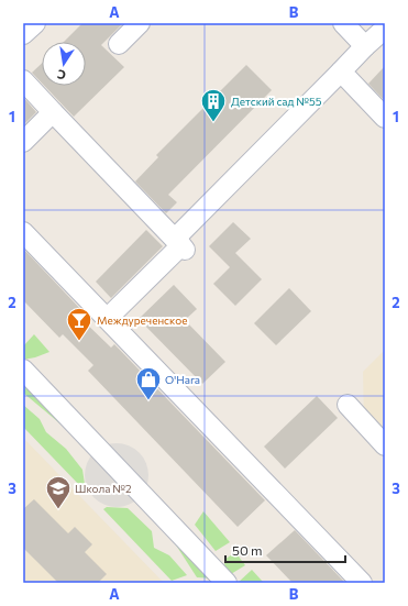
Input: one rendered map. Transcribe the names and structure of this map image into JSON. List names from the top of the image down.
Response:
{
  "places": {
    "building": ["Детский сад №55"],
    "bar": ["Междуреченское"],
    "shop": ["O'Hara"],
    "school or university": ["Школа №2"]
  },
  "scale_bar": "50 m",
  "north": "bottom",
  "grid": {
    "columns": ["A", "B"],
    "rows": ["1", "2", "3"]
  }
}
